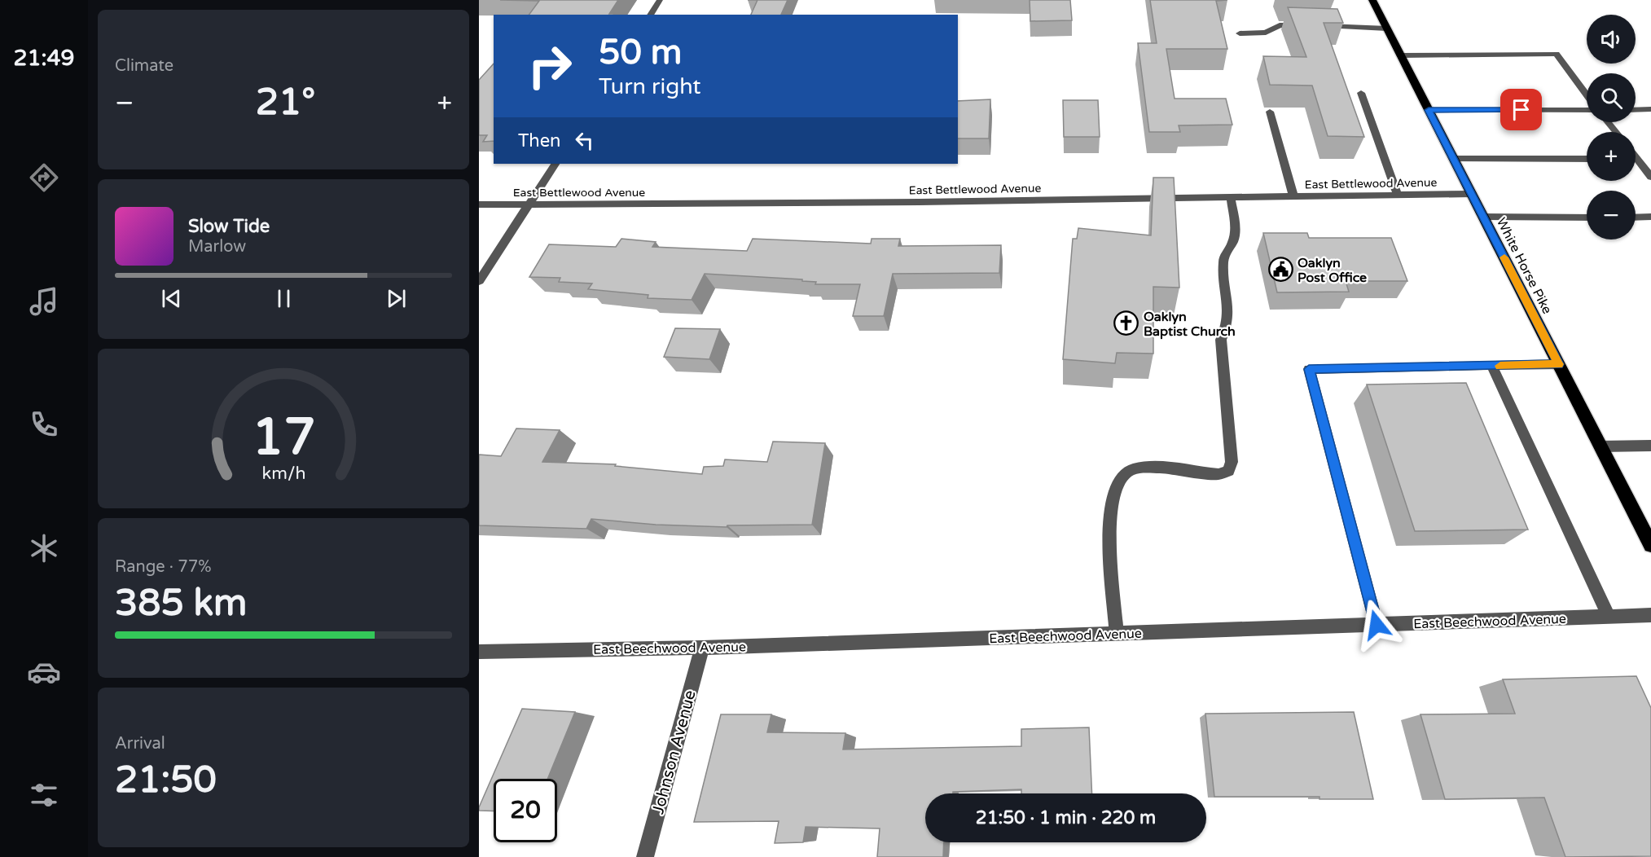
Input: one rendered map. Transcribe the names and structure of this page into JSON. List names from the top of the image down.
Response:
{
  "streets": {
    "highway": ["White Horse Pike"],
    "street": ["East Bettlewood Avenue", "East Beechwood Avenue", "Johnson Avenue"]
  },
  "crossings": [
    ["East Bettlewood Avenue", "White Horse Pike"],
    ["East Beechwood Avenue", "Johnson Avenue"]
  ],
  "places": {
    "public building": ["Oaklyn Post Office"],
    "church": ["Oaklyn Baptist Church"]
  },
  "page": {
    "tabs": "21:49",
    "tile": [
      "Climate",
      ["Range · 77%", "385 km"],
      ["Arrival", "21:50"]
    ],
    "map_buttons": ["+", "−"],
    "turn": ["50 m", "Turn right"],
    "heat": ["−", "21°", "+"],
    "then": "Then",
    "song": ["Slow Tide", "Marlow"],
    "limit": "20",
    "trip": "21:50 · 1 min · 220 m",
    "gauge": ["17", "km/h"]
  }
}
